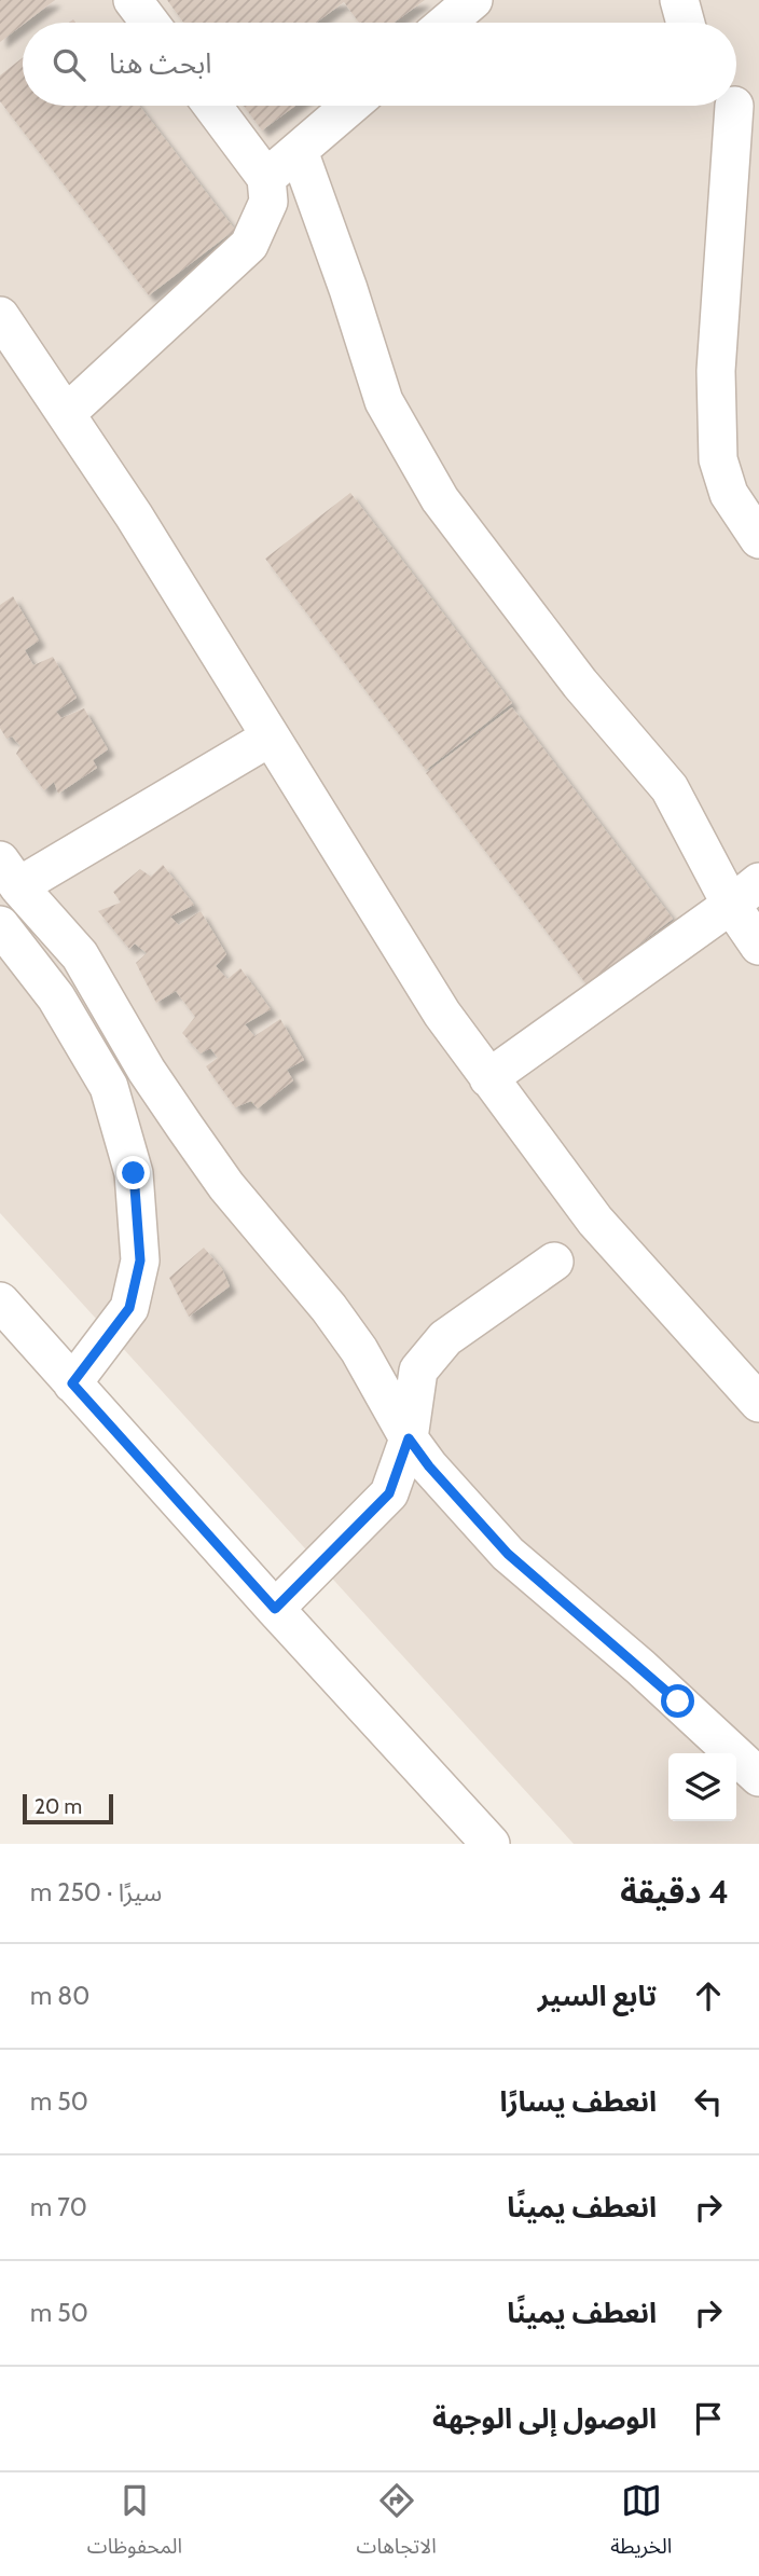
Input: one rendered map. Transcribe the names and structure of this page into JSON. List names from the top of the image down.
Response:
{
  "scale_bar": "20 m",
  "page": {
    "search": "ابحث هنا",
    "scale": "20 m",
    "heading": ["4 دقيقة", "سيرًا · 250 m"],
    "list": [
      ["تابع السير", "80 m"],
      ["انعطف يسارًا", "50 m"],
      ["انعطف يمينًا", "70 m"],
      ["انعطف يمينًا", "50 m"],
      "الوصول إلى الوجهة"
    ],
    "nav": ["الخريطة", "الاتجاهات", "المحفوظات"]
  }
}
